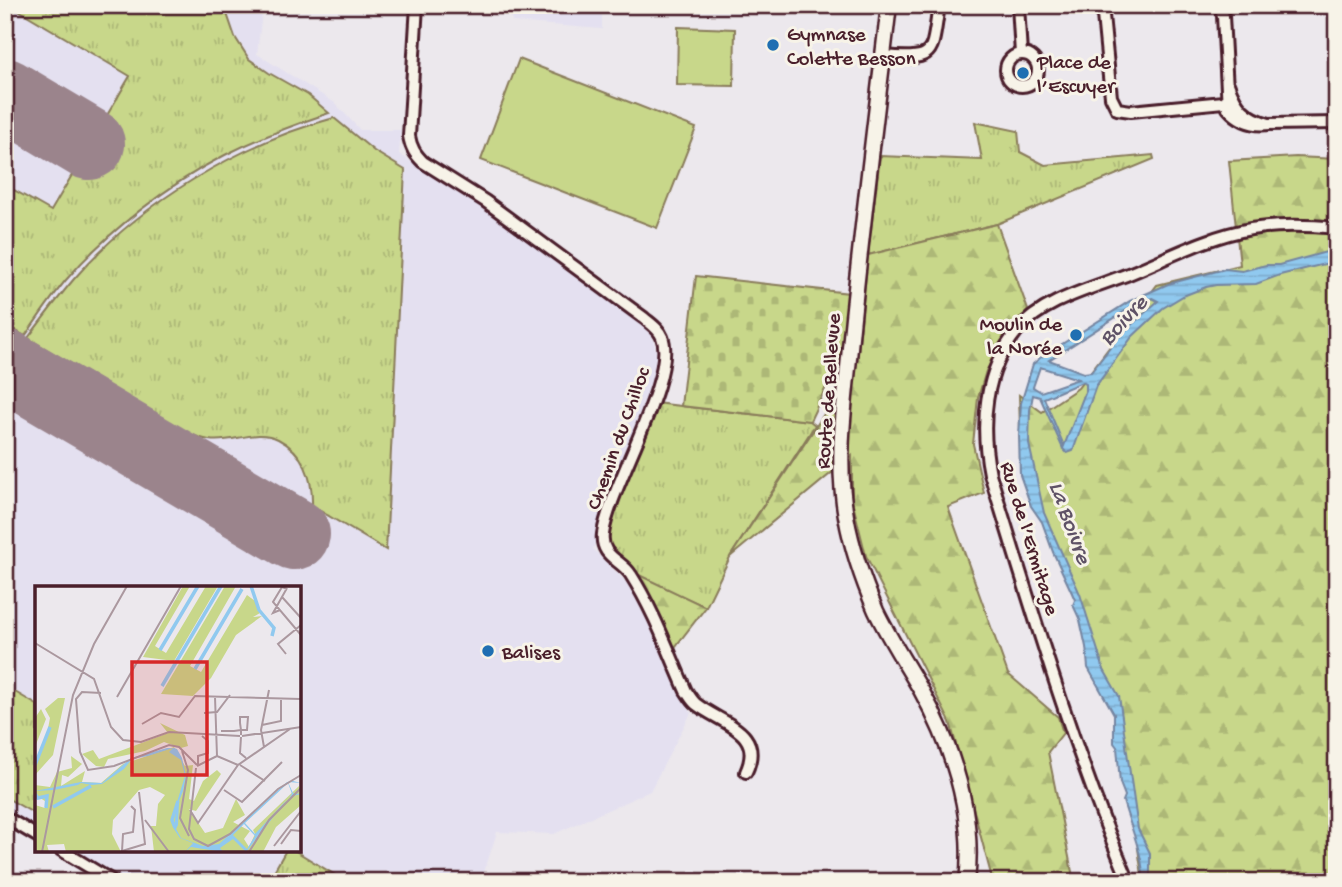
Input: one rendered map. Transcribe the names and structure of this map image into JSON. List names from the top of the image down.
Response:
{
  "streets": {
    "street": ["Route de Bellevue", "Chemin du Chilloc", "Rue de l’Ermitage"]
  },
  "water": ["Boivre", "La Boivre"],
  "places": [
    "Gymnase Colette Besson",
    "Place de l’Escuyer",
    "Moulin de la Norée",
    "Balises"
  ]
}
